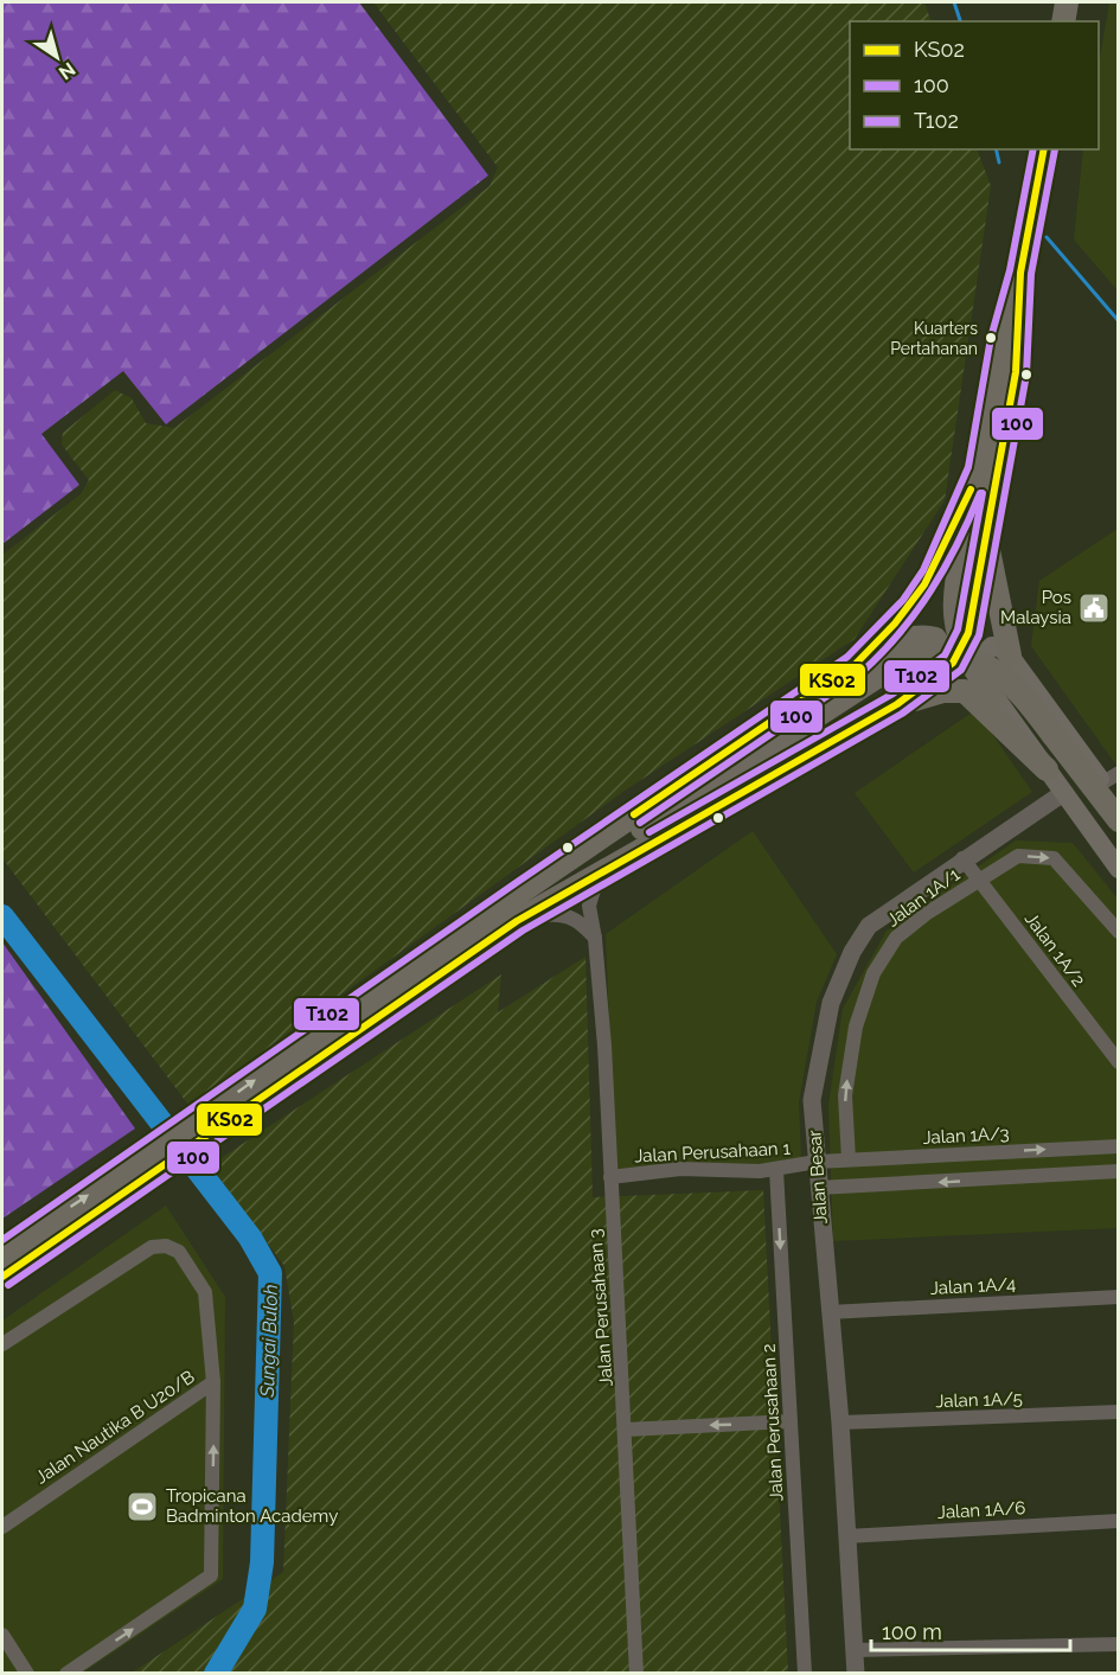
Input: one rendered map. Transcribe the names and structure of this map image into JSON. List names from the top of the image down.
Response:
{
  "streets": {
    "street": [
      "Jalan 1A/1",
      "Jalan 1A/2",
      "Jalan 1A/3",
      "Jalan Perusahaan 1",
      "Jalan Besar",
      "Jalan 1A/4",
      "Jalan Perusahaan 3",
      "Jalan 1A/5",
      "Jalan Perusahaan 2",
      "Jalan Nautika B U20/B",
      "Jalan 1A/6"
    ]
  },
  "crossings": [
    ["Jalan 1A/1", "Jalan 1A/2"],
    ["Jalan 1A/1", "Jalan 1A/3"],
    ["Jalan 1A/2", "Jalan Besar"],
    ["Jalan 1A/3", "Jalan Perusahaan 1"],
    ["Jalan 1A/3", "Jalan Besar"],
    ["Jalan Perusahaan 1", "Jalan Besar"],
    ["Jalan Perusahaan 1", "Jalan Perusahaan 3"],
    ["Jalan Perusahaan 1", "Jalan Perusahaan 2"],
    ["Jalan Besar", "Jalan 1A/4"],
    ["Jalan Besar", "Jalan 1A/5"],
    ["Jalan Besar", "Jalan 1A/6"]
  ],
  "one_way": ["Jalan Perusahaan 2"],
  "water": ["Sungai Buloh"],
  "places": {
    "other": ["Kuarters Pertahanan"],
    "public building": ["Pos Malaysia"],
    "sports": ["Tropicana Badminton Academy"]
  },
  "lines": ["transit line KS02", "transit line 100", "transit line T102"],
  "legend": ["KS02", "100", "T102"],
  "scale_bar": "100 m",
  "north": "bottom right"
}
